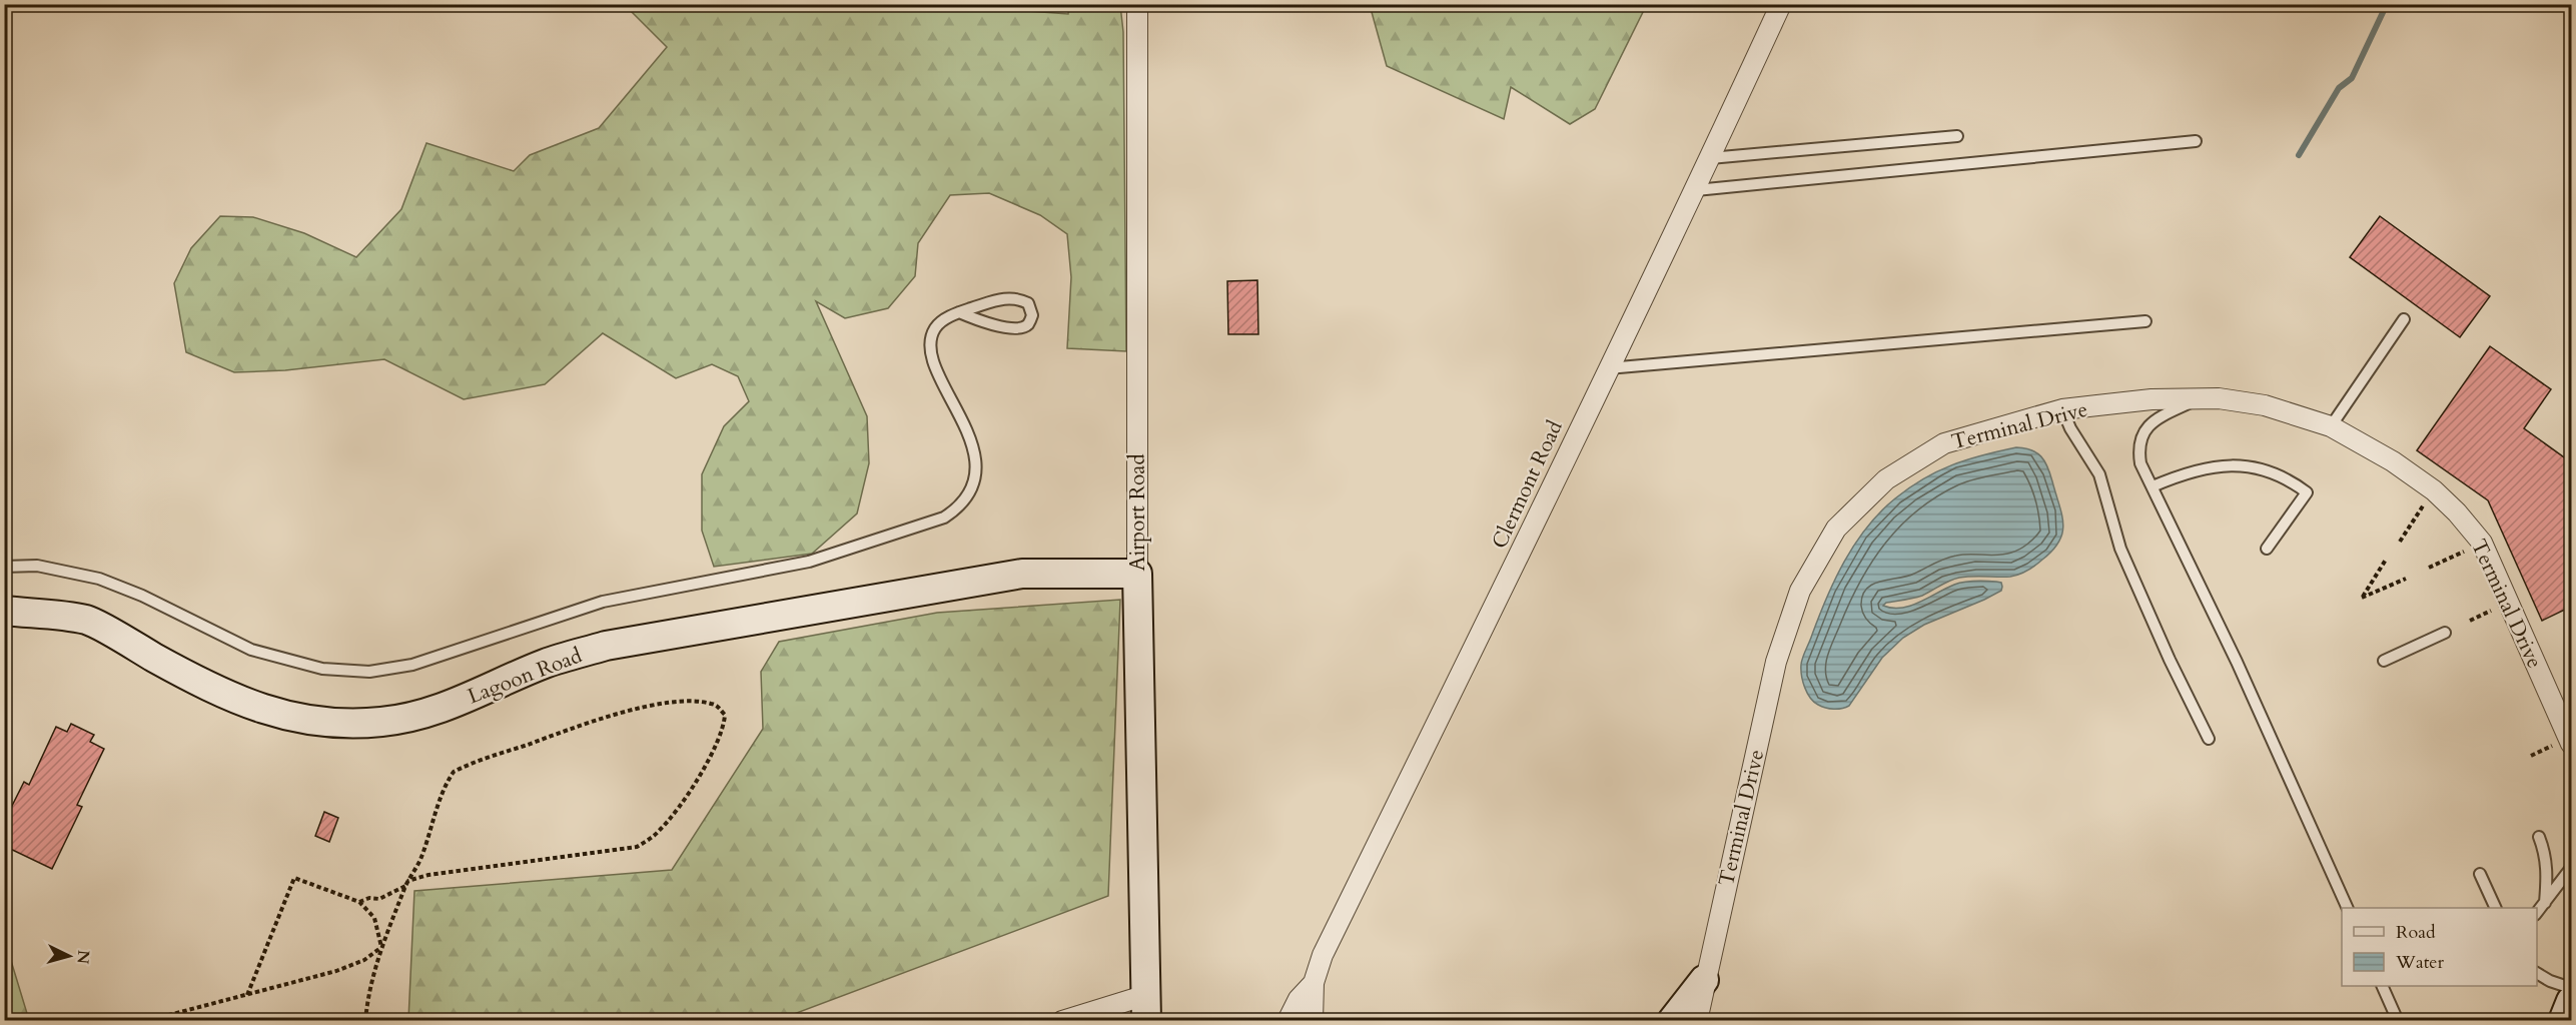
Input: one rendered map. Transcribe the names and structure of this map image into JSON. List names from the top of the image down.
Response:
{
  "streets": {
    "street": [
      "Terminal Drive",
      "Clermont Road",
      "Airport Road",
      "Lagoon Road"
    ]
  },
  "crossings": [
    ["Airport Road", "Lagoon Road"]
  ],
  "legend": ["Road", "Water"],
  "north": "right"
}
